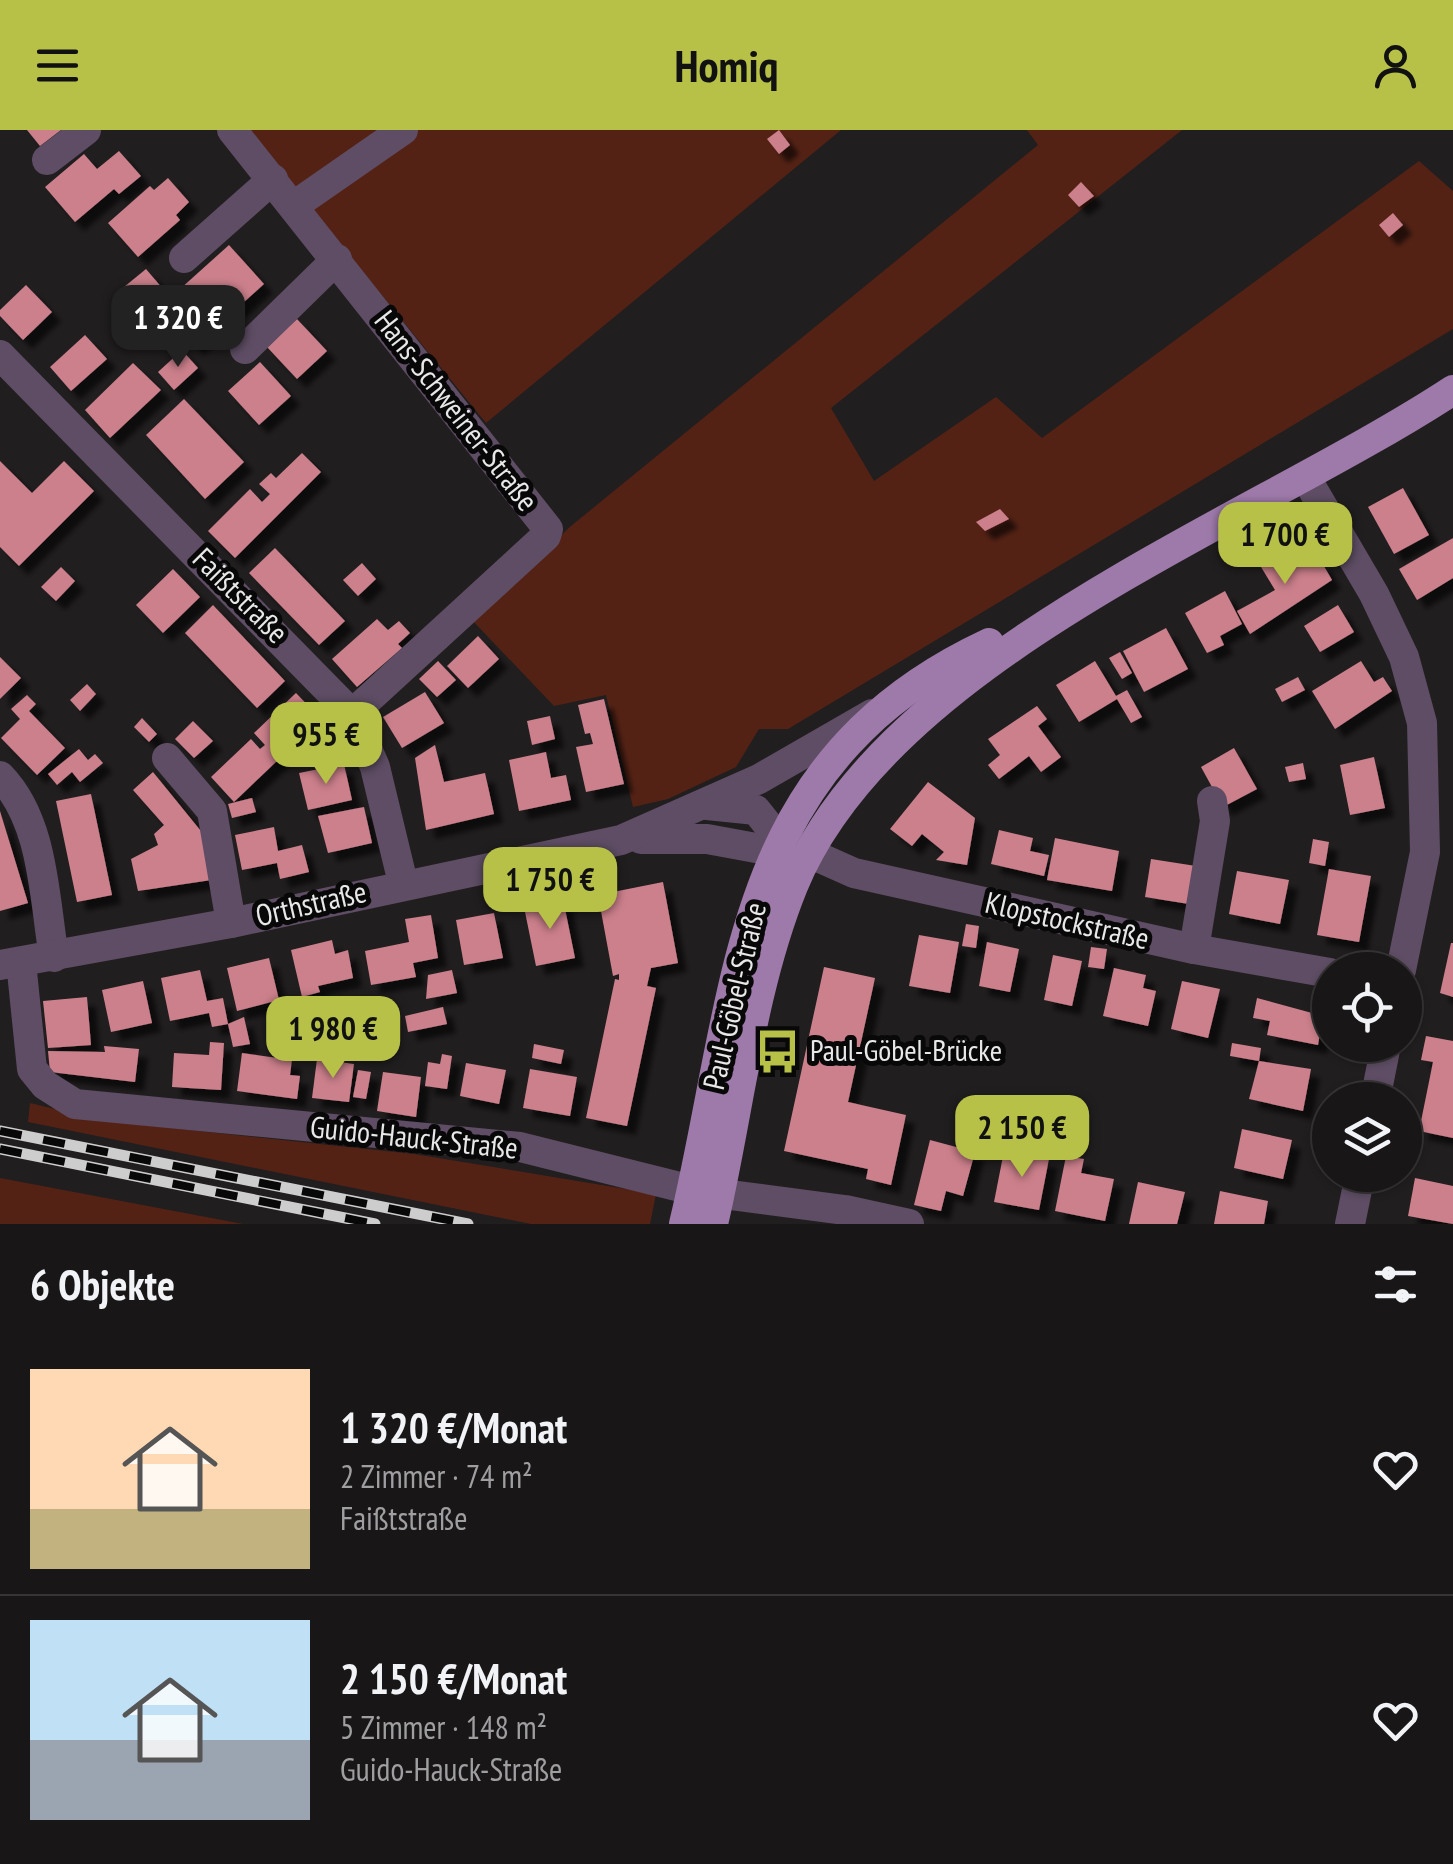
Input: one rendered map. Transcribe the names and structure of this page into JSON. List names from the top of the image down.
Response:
{
  "streets": {
    "main road": ["Paul-Göbel-Straße"],
    "street": [
      "Hans-Schweiner-Straße",
      "Faißtstraße",
      "Orthstraße",
      "Klopstockstraße",
      "Guido-Hauck-Straße"
    ]
  },
  "crossings": [
    ["Hans-Schweiner-Straße", "Faißtstraße"],
    ["Faißtstraße", "Orthstraße"],
    ["Orthstraße", "Klopstockstraße"],
    ["Orthstraße", "Paul-Göbel-Straße"],
    ["Orthstraße", "Guido-Hauck-Straße"],
    ["Klopstockstraße", "Paul-Göbel-Straße"],
    ["Paul-Göbel-Straße", "Guido-Hauck-Straße"]
  ],
  "places": {
    "bus stop": ["Paul-Göbel-Brücke"]
  },
  "page": {
    "header": "Homiq",
    "price": [
      "1 320 €",
      "1 700 €",
      "955 €",
      "1 750 €",
      "1 980 €",
      "2 150 €"
    ],
    "heading": "6 Objekte",
    "list": [
      {
        "name": "1 320 €/Monat",
        "note": "2 Zimmer · 74 m² · Faißtstraße"
      },
      {
        "name": "2 150 €/Monat",
        "note": "5 Zimmer · 148 m² · Guido-Hauck-Straße"
      }
    ]
  }
}
